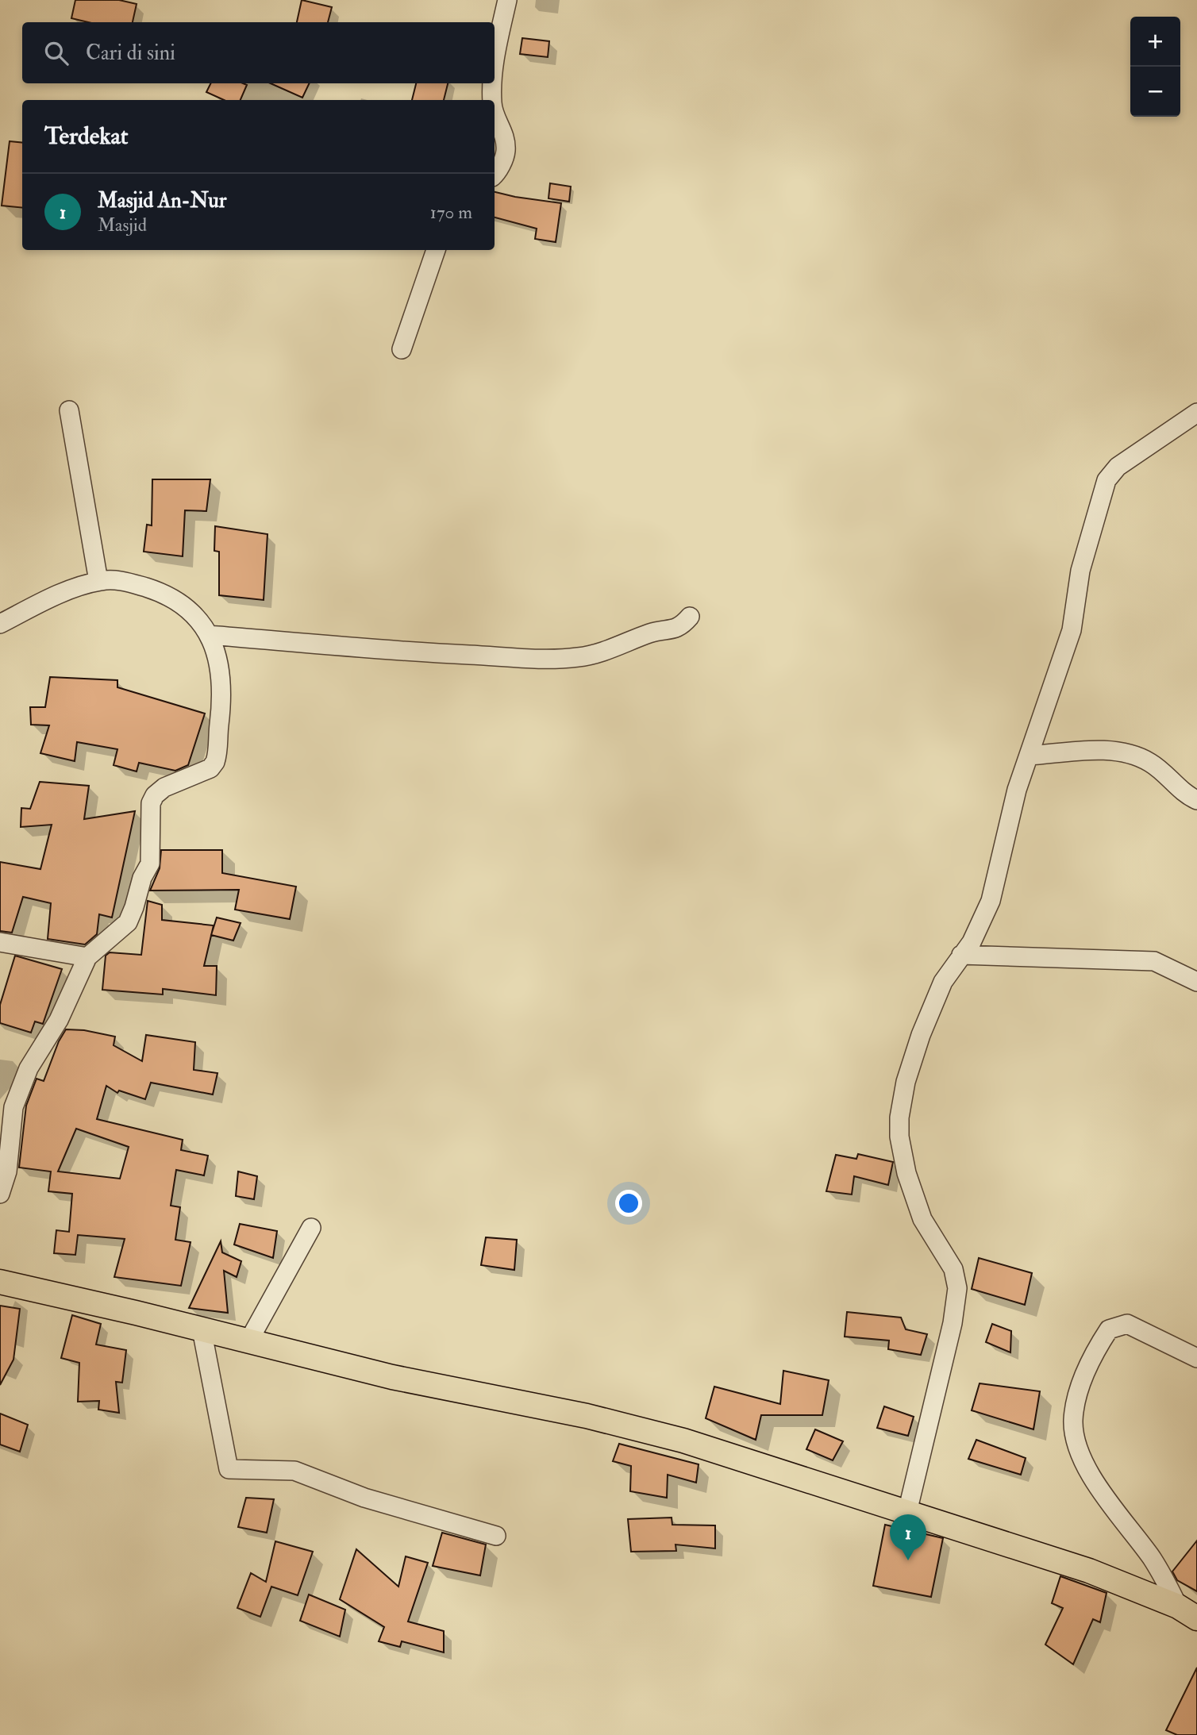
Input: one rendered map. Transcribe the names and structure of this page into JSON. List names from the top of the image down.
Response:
{
  "page": {
    "map_buttons": ["+", "−"],
    "search": "Cari di sini",
    "heading": "Terdekat",
    "list": [
      {
        "mark": "1",
        "name": "Masjid An-Nur",
        "note": "Masjid",
        "value": "170 m"
      }
    ],
    "pins": "1"
  }
}
